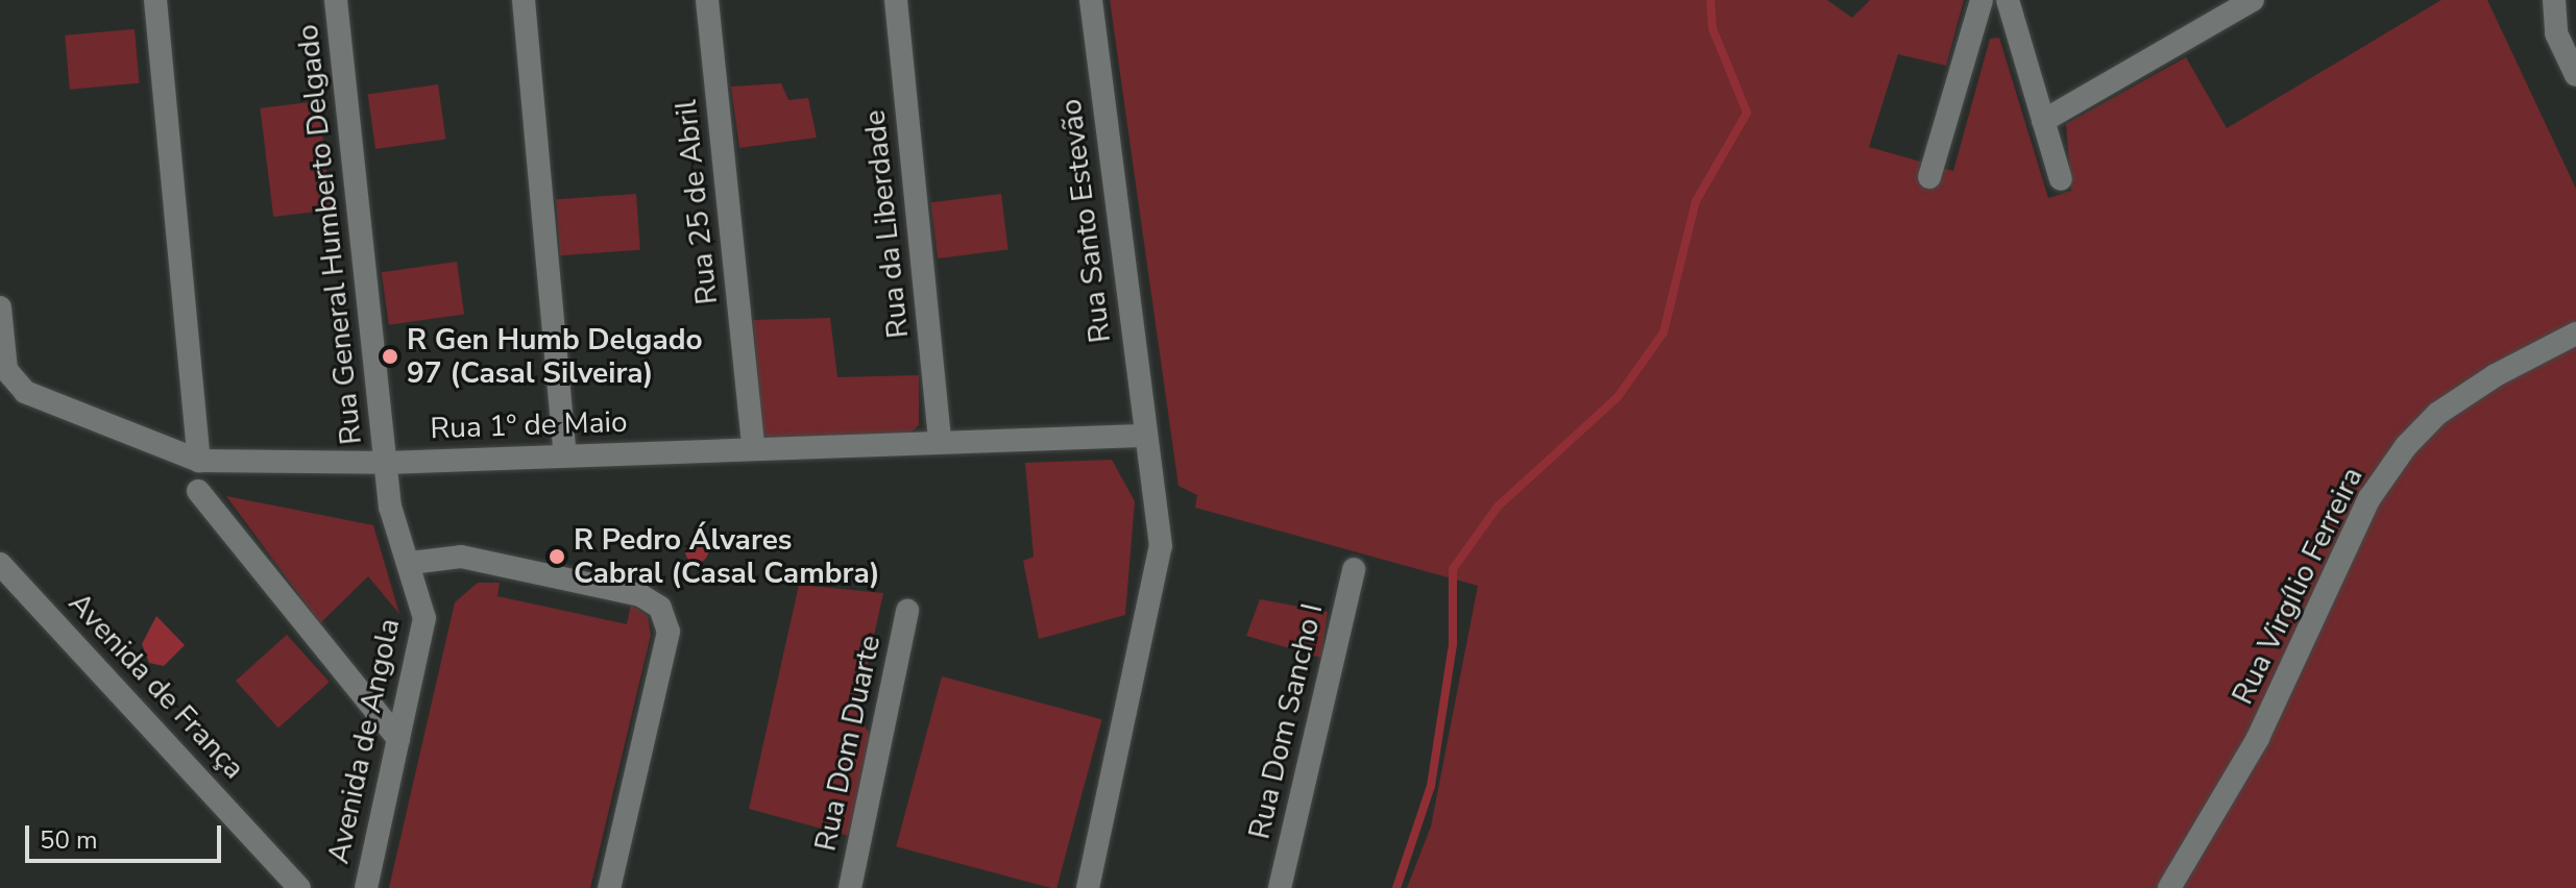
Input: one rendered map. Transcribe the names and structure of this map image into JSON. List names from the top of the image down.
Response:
{
  "streets": {
    "street": [
      "Rua 25 de Abril",
      "Rua Santo Estevão",
      "Rua da Liberdade",
      "Rua General Humberto Delgado",
      "Rua 1º de Maio",
      "Rua Virgílio Ferreira",
      "Avenida de França",
      "Rua Dom Sancho I",
      "Avenida de Angola",
      "Rua Dom Duarte"
    ]
  },
  "crossings": [
    ["Rua 25 de Abril", "Rua 1º de Maio"],
    ["Rua Santo Estevão", "Rua 1º de Maio"],
    ["Rua da Liberdade", "Rua 1º de Maio"],
    ["Rua General Humberto Delgado", "Rua 1º de Maio"],
    ["Rua General Humberto Delgado", "Avenida de Angola"],
    ["Rua 1º de Maio", "Avenida de Angola"]
  ],
  "places": ["R Gen Humb Delgado 97 (Casal Silveira)", "R Pedro Álvares Cabral (Casal Cambra)"],
  "scale_bar": "50 m"
}
